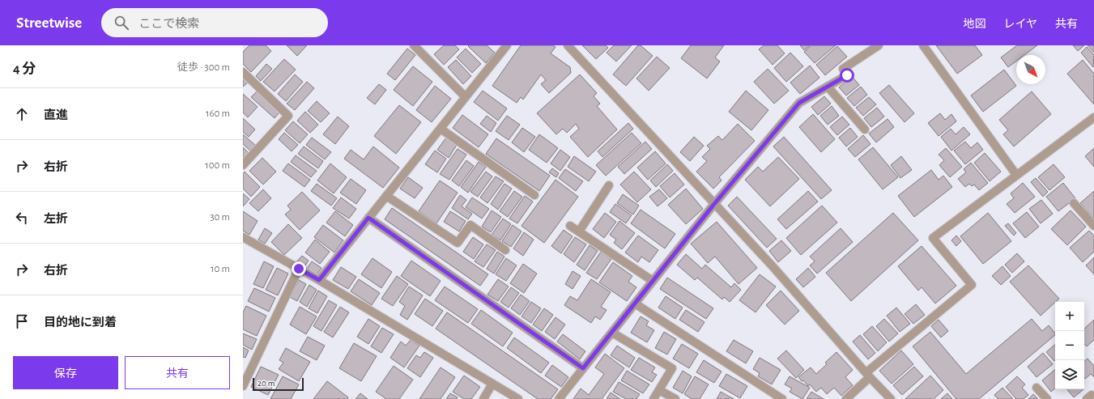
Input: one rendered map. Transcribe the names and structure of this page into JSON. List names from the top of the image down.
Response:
{
  "scale_bar": "20 m",
  "north": "bottom right",
  "page": {
    "header": "Streetwise",
    "search": "ここで検索",
    "nav": ["地図", "レイヤ", "共有"],
    "heading": ["4 分", "徒歩 · 300 m"],
    "list": [
      ["直進", "160 m"],
      ["右折", "100 m"],
      ["左折", "30 m"],
      ["右折", "10 m"],
      "目的地に到着"
    ],
    "map_buttons": ["+", "−"],
    "buttons": ["保存", "共有"],
    "scale": "20 m"
  }
}
